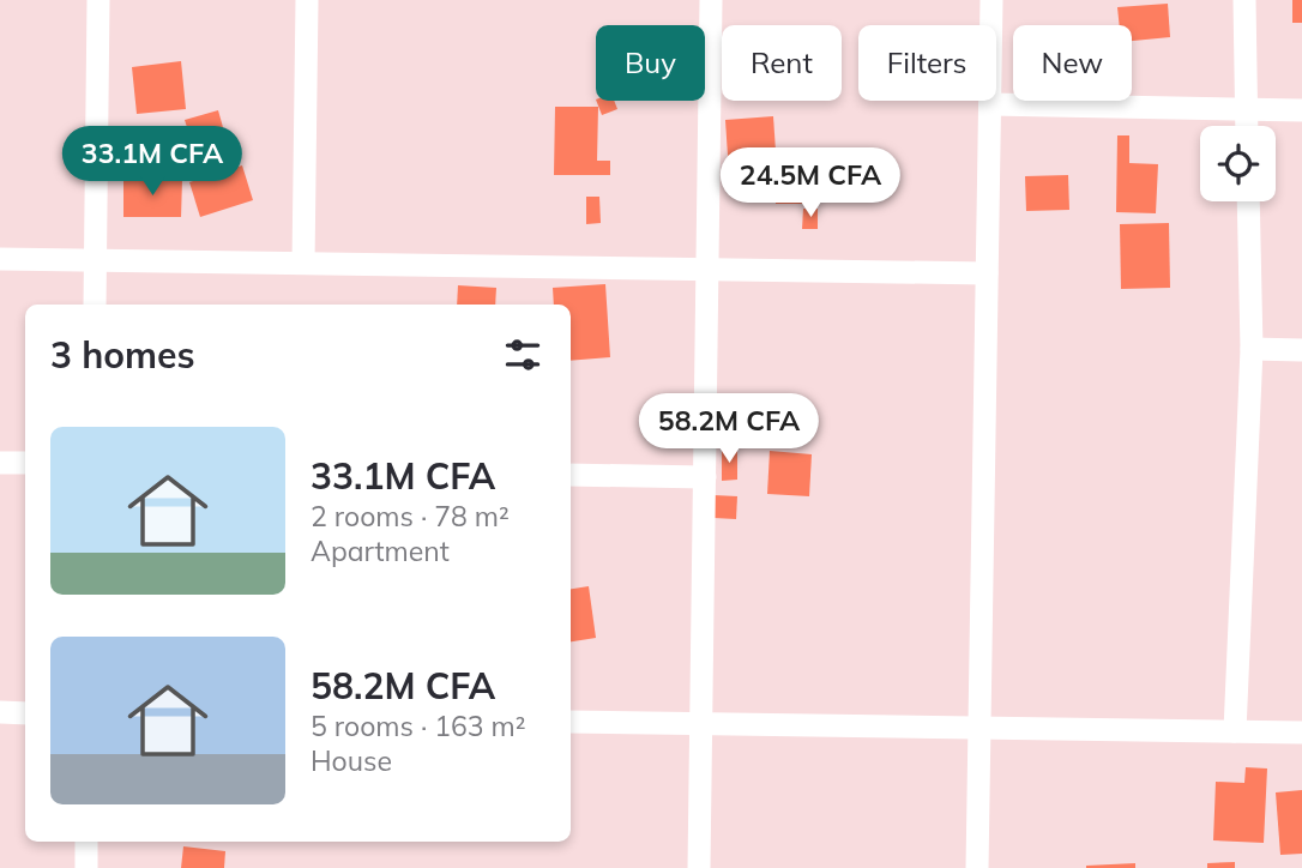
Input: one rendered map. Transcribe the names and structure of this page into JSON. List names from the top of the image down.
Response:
{
  "page": {
    "chip": [
      "Buy",
      "Rent",
      "Filters",
      "New"
    ],
    "price": ["33.1M CFA", "24.5M CFA", "58.2M CFA"],
    "heading": "3 homes",
    "list": [
      {
        "name": "33.1M CFA",
        "note": "2 rooms · 78 m² · Apartment"
      },
      {
        "name": "58.2M CFA",
        "note": "5 rooms · 163 m² · House"
      }
    ]
  }
}
